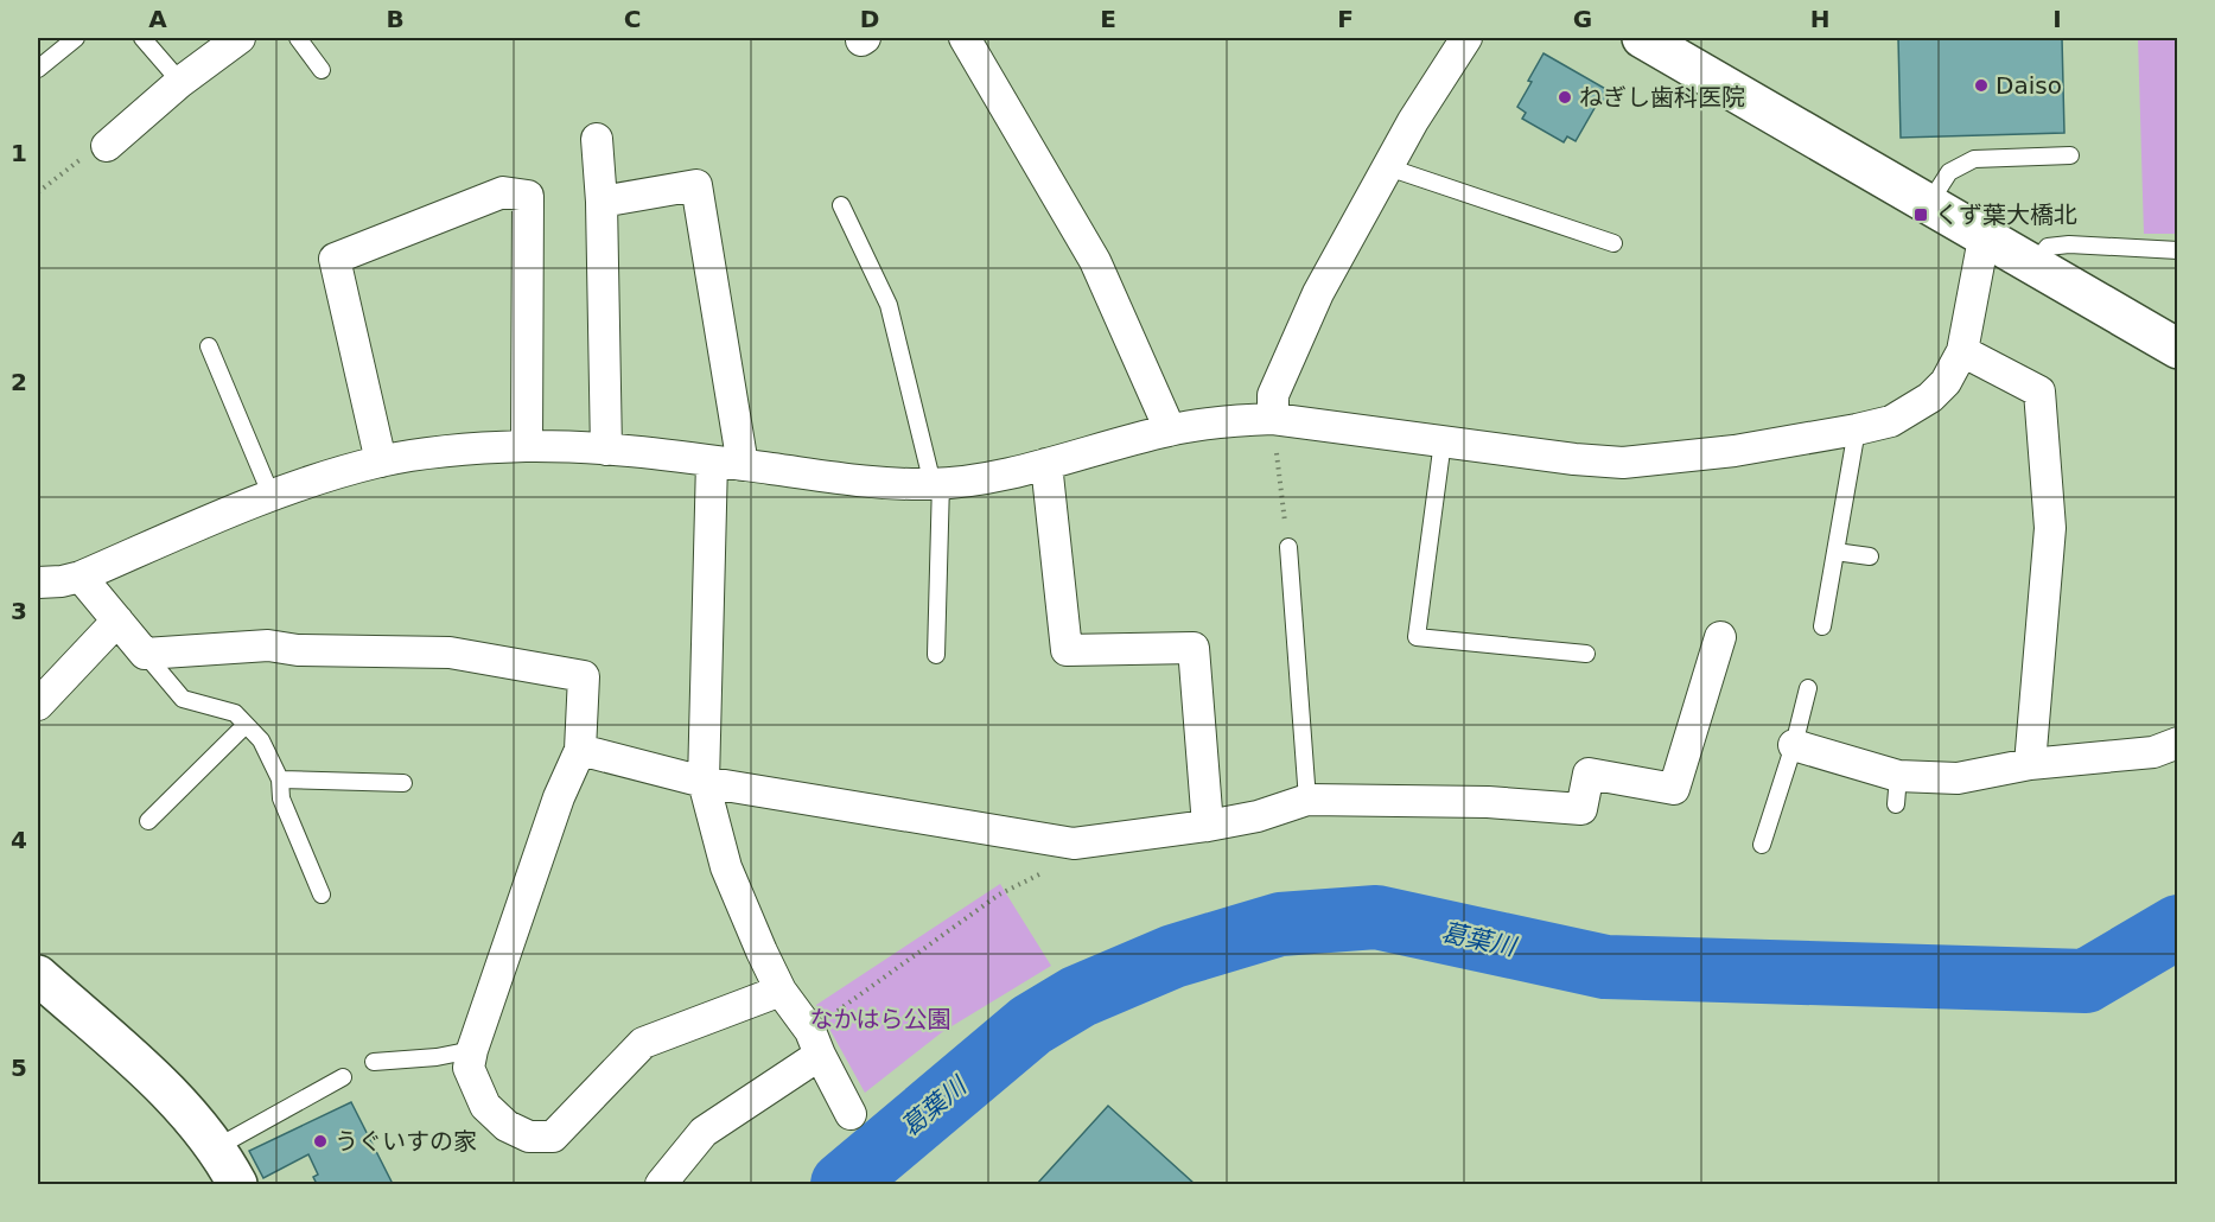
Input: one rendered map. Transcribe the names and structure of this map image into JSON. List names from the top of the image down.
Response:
{
  "water": ["葛葉川"],
  "parks": ["なかはら公園"],
  "places": {
    "other": ["Daiso", "ねぎし歯科医院", "うぐいすの家"],
    "transit": ["くず葉大橋北"]
  },
  "grid": {
    "columns": [
      "A",
      "B",
      "C",
      "D",
      "E",
      "F",
      "G",
      "H",
      "I"
    ],
    "rows": [
      "1",
      "2",
      "3",
      "4",
      "5"
    ]
  }
}
